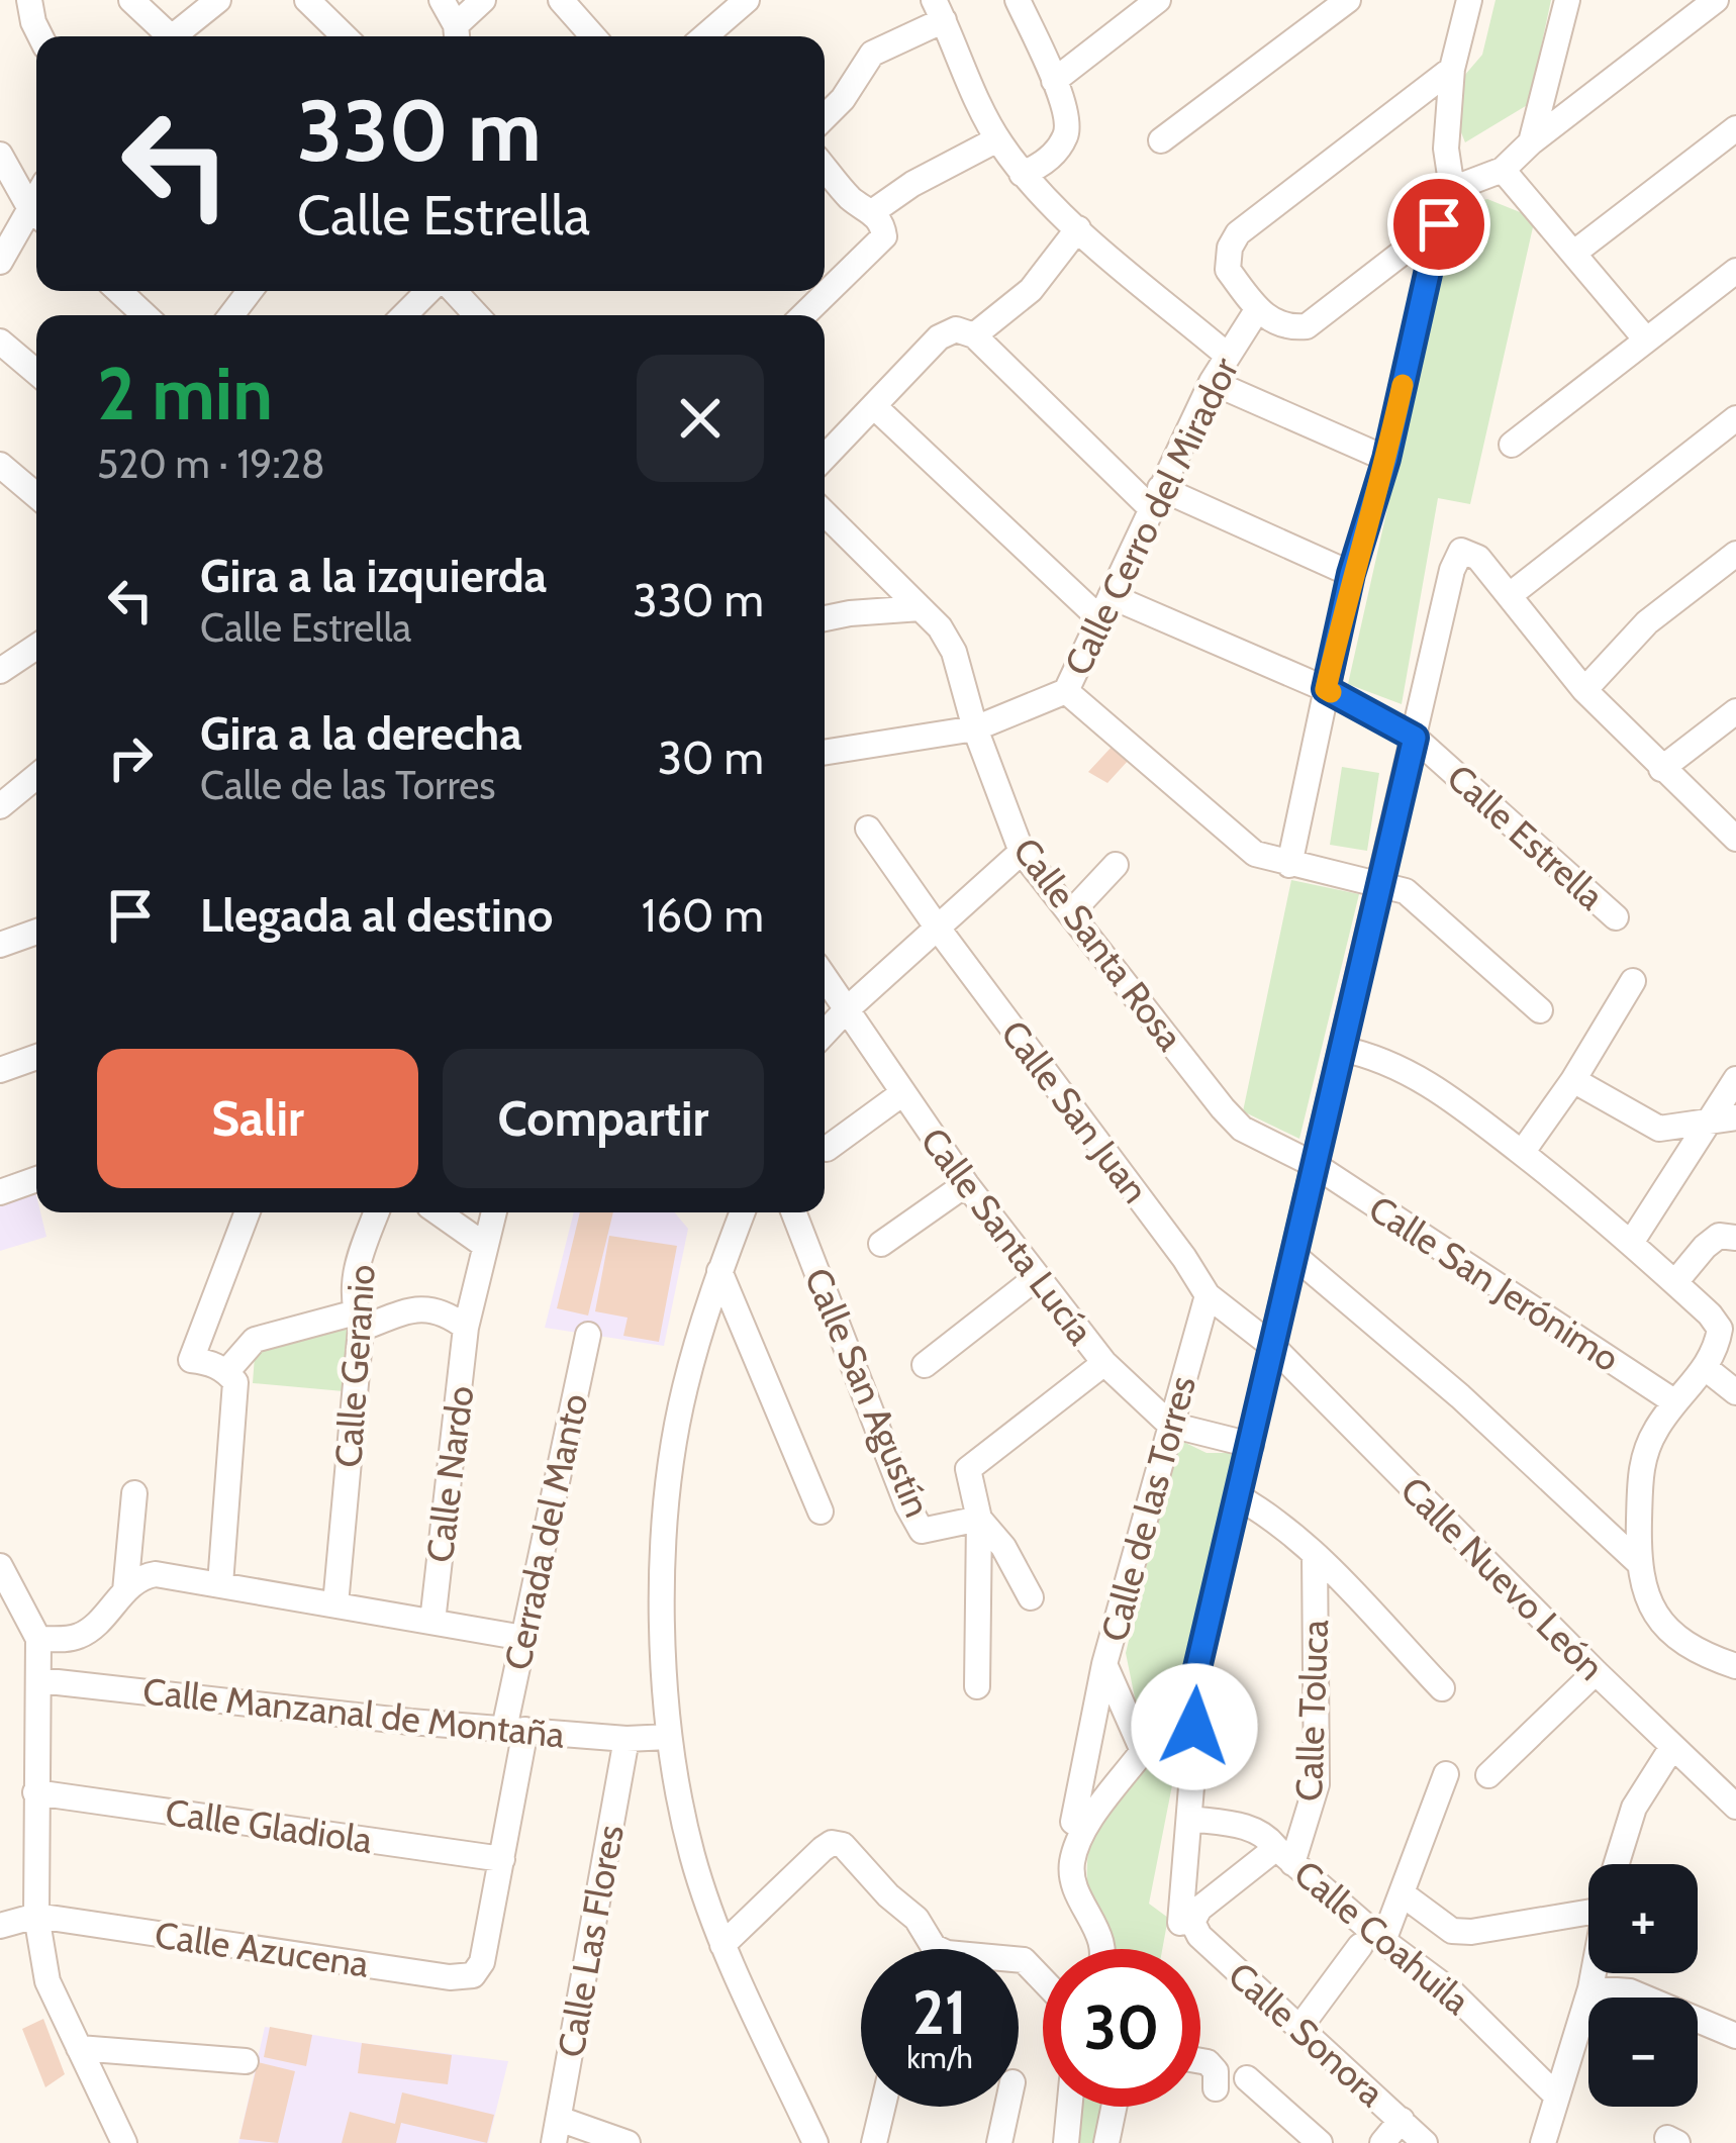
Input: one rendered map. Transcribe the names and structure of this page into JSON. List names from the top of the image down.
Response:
{
  "streets": {
    "street": [
      "Calle Cerro del Mirador",
      "Calle Estrella",
      "Calle Santa Rosa",
      "Calle San Juan",
      "Calle Santa Lucía",
      "Calle San Jerónimo",
      "Calle Geranio",
      "Calle San Agustín",
      "Calle Nardo",
      "Calle de las Torres",
      "Cerrada del Manto",
      "Calle Nuevo León",
      "Calle Toluca",
      "Calle Manzanal de Montaña",
      "Calle Gladiola",
      "Calle Coahuila",
      "Calle Las Flores",
      "Calle Azucena",
      "Calle Sonora"
    ]
  },
  "crossings": [
    ["Calle Cerro del Mirador", "Calle Estrella"],
    ["Calle Cerro del Mirador", "Calle Santa Rosa"],
    ["Calle Santa Rosa", "Calle San Jerónimo"],
    ["Calle San Juan", "Calle de las Torres"],
    ["Calle San Juan", "Calle Nuevo León"],
    ["Calle Santa Lucía", "Calle San Agustín"],
    ["Calle Santa Lucía", "Calle de las Torres"],
    ["Cerrada del Manto", "Calle Manzanal de Montaña"],
    ["Cerrada del Manto", "Calle Gladiola"],
    ["Cerrada del Manto", "Calle Azucena"],
    ["Calle Toluca", "Calle Coahuila"],
    ["Calle Toluca", "Calle Sonora"],
    ["Calle Manzanal de Montaña", "Calle Las Flores"]
  ],
  "page": {
    "turn": ["330 m", "Calle Estrella"],
    "heading": ["2 min", "520 m · 19:28"],
    "list": [
      {
        "name": "Gira a la izquierda",
        "note": "Calle Estrella",
        "value": "330 m"
      },
      {
        "name": "Gira a la derecha",
        "note": "Calle de las Torres",
        "value": "30 m"
      },
      {
        "name": "Llegada al destino",
        "value": "160 m"
      }
    ],
    "buttons": ["Salir", "Compartir"],
    "map_buttons": ["+", "−"],
    "speed": "21 km/h",
    "limit": "30"
  }
}
